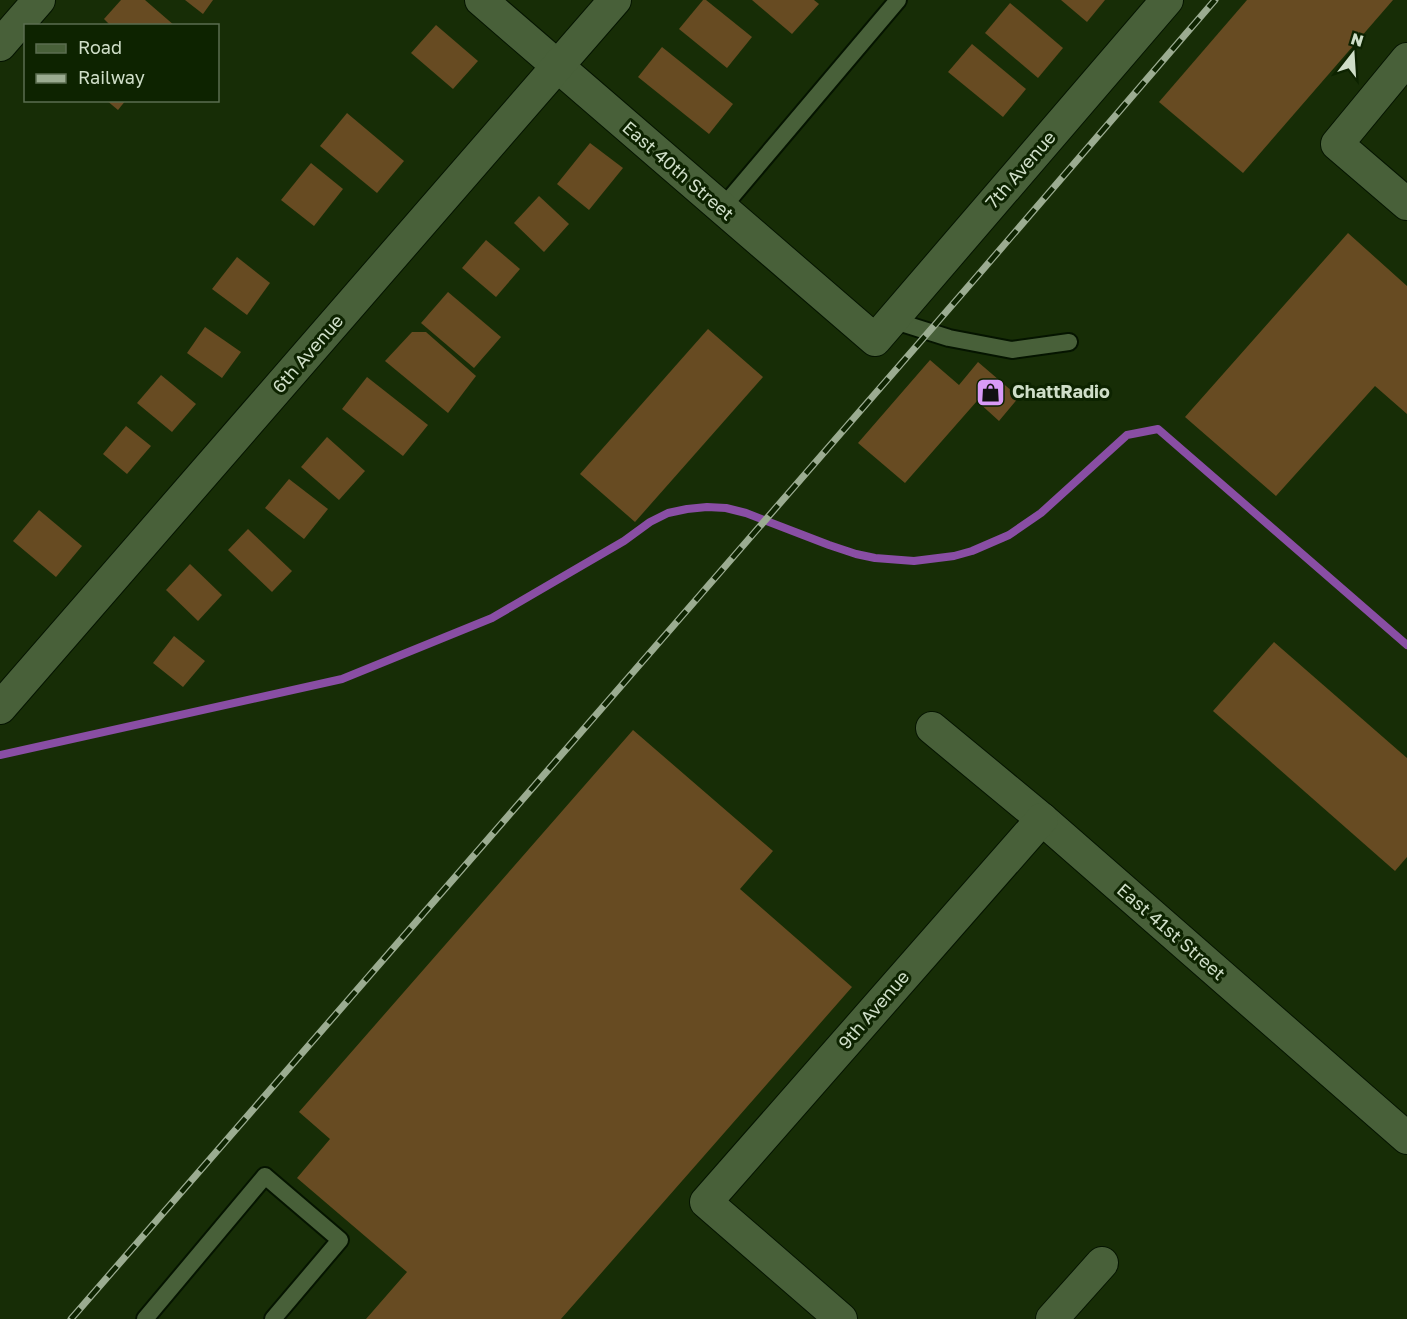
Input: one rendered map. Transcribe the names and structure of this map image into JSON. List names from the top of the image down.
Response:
{
  "streets": {
    "street": [
      "7th Avenue",
      "East 40th Street",
      "6th Avenue",
      "East 41st Street",
      "9th Avenue"
    ]
  },
  "crossings": [
    ["7th Avenue", "East 40th Street"],
    ["East 40th Street", "6th Avenue"],
    ["East 41st Street", "9th Avenue"]
  ],
  "places": {
    "shop": ["ChattRadio"]
  },
  "legend": ["Road", "Railway"],
  "north": "top"
}
